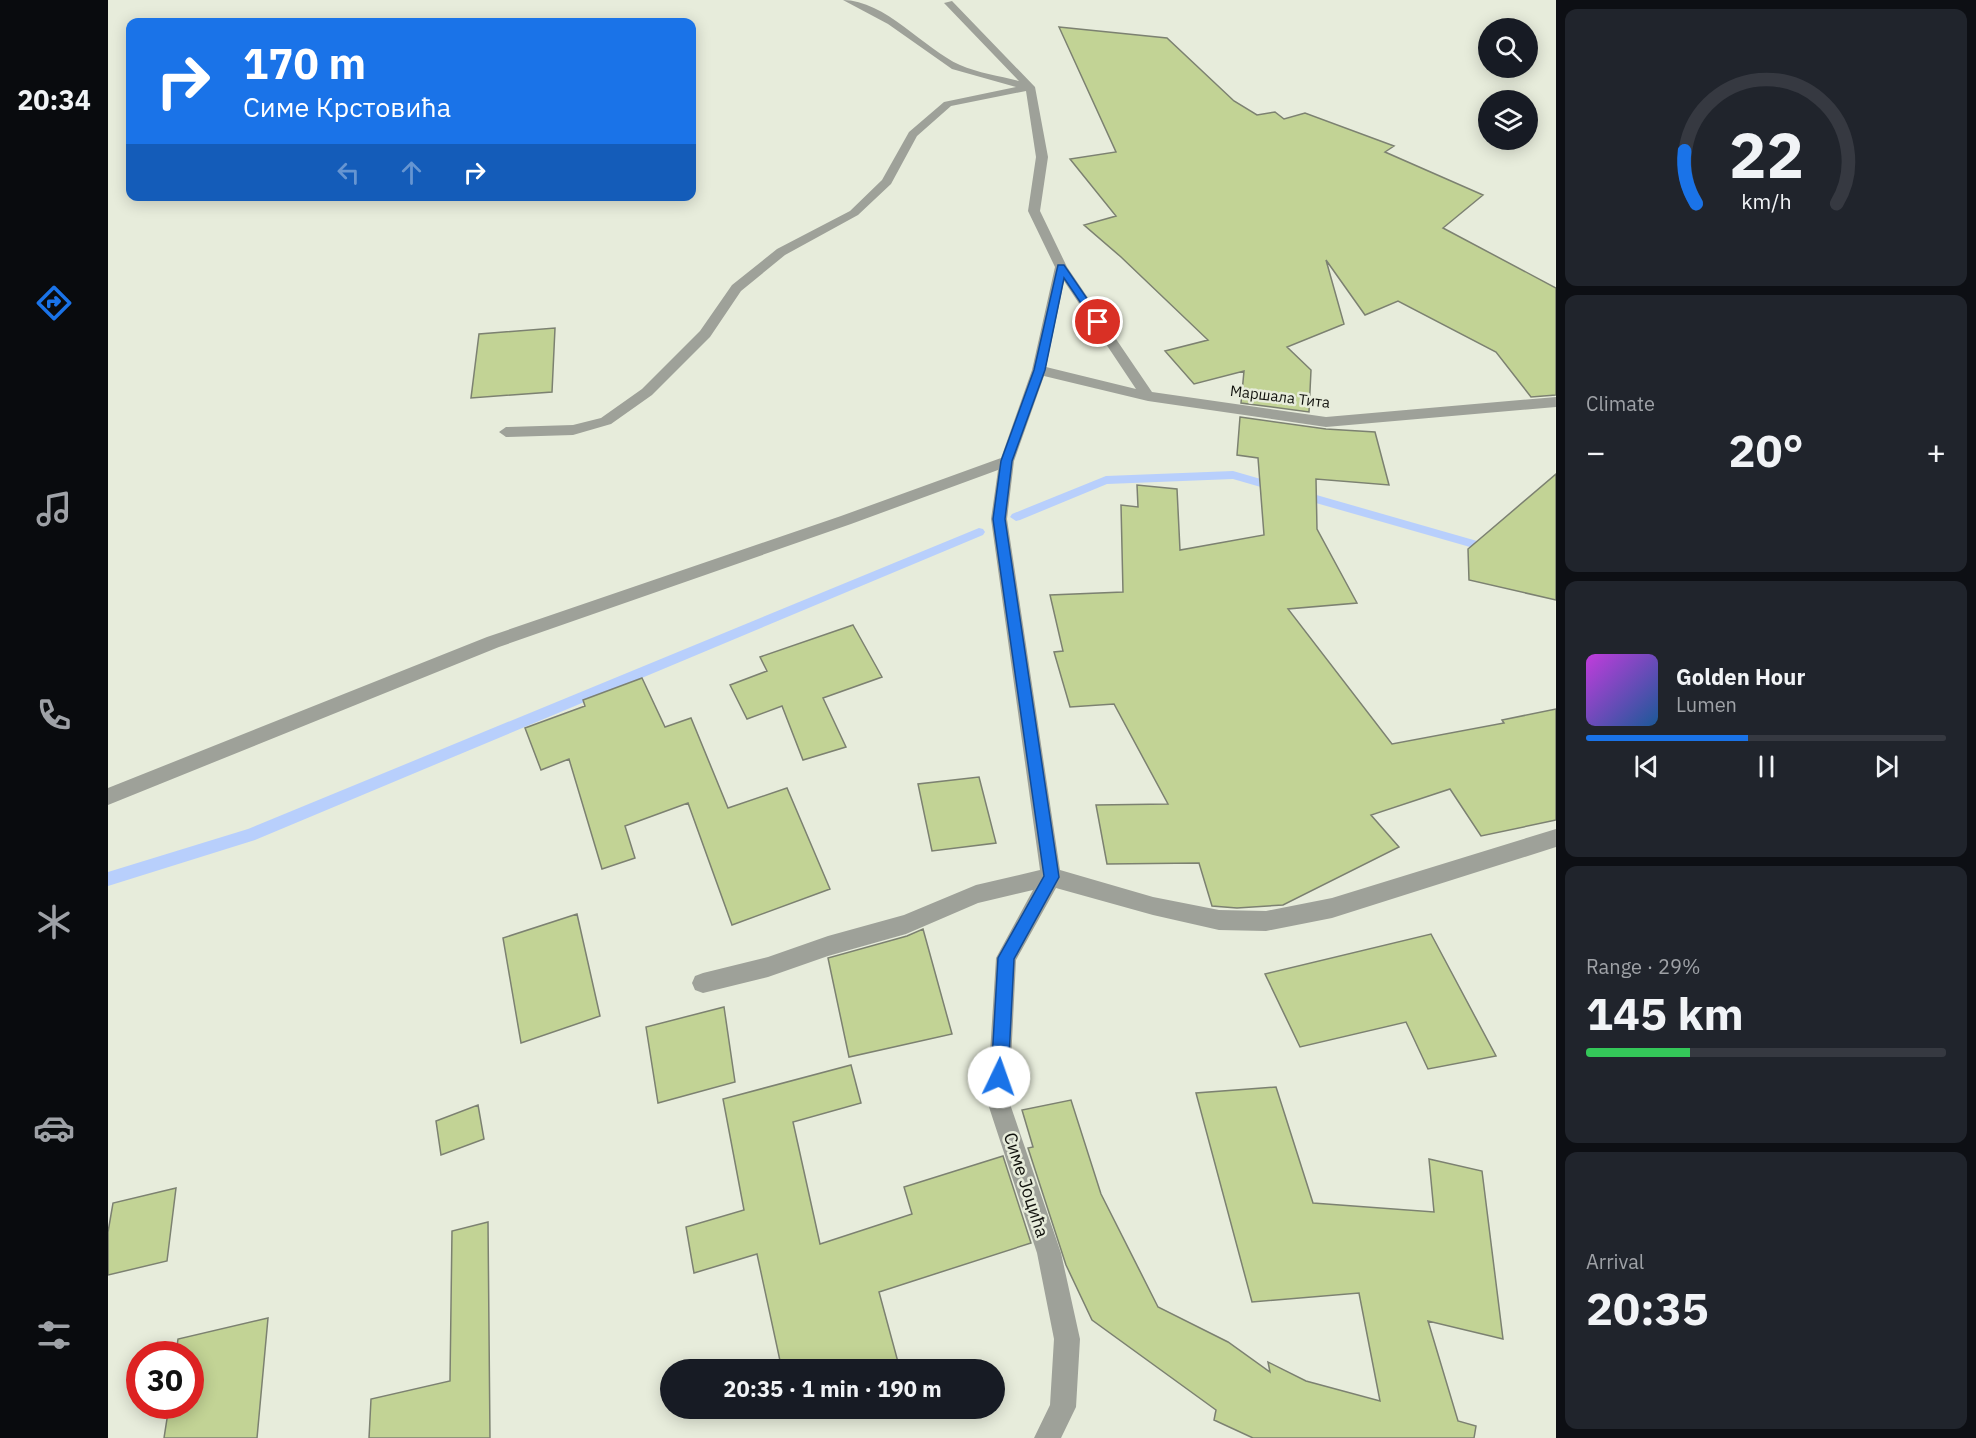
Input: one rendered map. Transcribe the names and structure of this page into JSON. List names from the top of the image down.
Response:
{
  "streets": {
    "street": ["Маршала Тита", "Симе Јоцића"]
  },
  "page": {
    "tabs": "20:34",
    "turn": ["170 m", "Симе Крстовића"],
    "tile": [
      "Climate",
      ["Range · 29%", "145 km"],
      ["Arrival", "20:35"]
    ],
    "heat": ["−", "20°", "+"],
    "song": ["Golden Hour", "Lumen"],
    "limit": "30",
    "trip": "20:35 · 1 min · 190 m",
    "gauge": ["22", "km/h"]
  }
}
